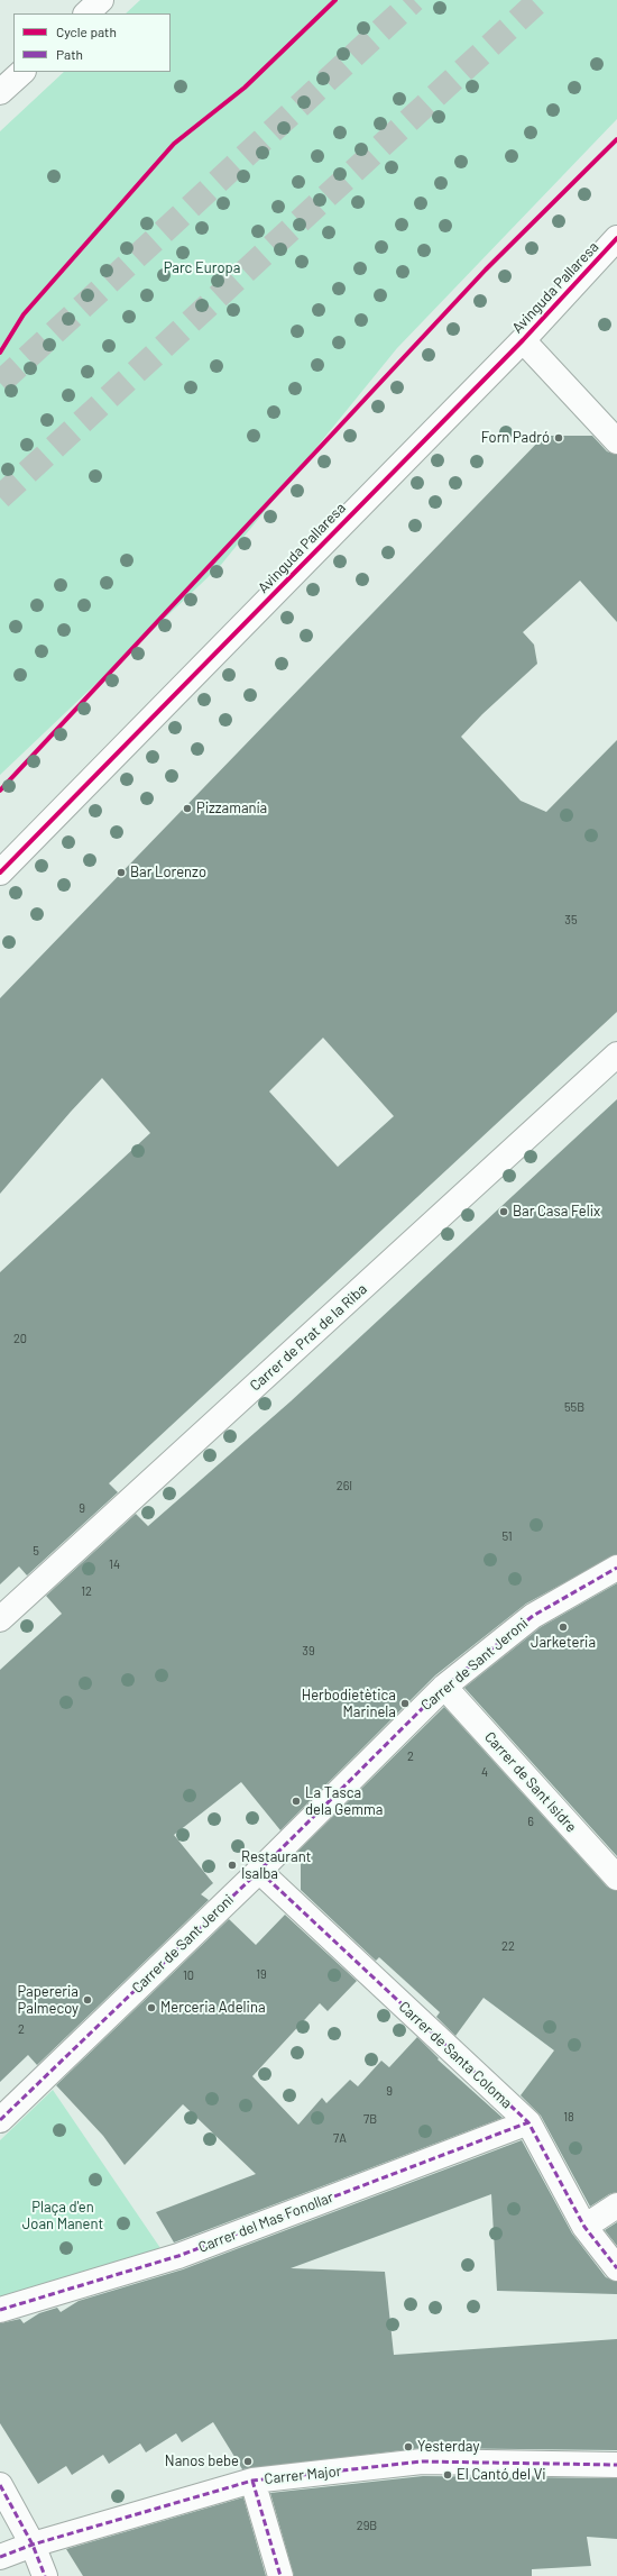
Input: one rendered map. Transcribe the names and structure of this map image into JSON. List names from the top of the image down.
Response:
{
  "streets": {
    "street": [
      "Avinguda Pallaresa",
      "Carrer de Prat de la Riba",
      "Carrer de Sant Jeroni",
      "Carrer de Sant Isidre",
      "Carrer de Santa Coloma",
      "Carrer del Mas Fonollar",
      "Carrer Major"
    ]
  },
  "crossings": [
    ["Carrer de Sant Jeroni", "Carrer de Sant Isidre"],
    ["Carrer de Sant Jeroni", "Carrer de Santa Coloma"],
    ["Carrer de Santa Coloma", "Carrer del Mas Fonollar"]
  ],
  "parks": ["Parc Europa", "Plaça d'en Joan Manent"],
  "places": [
    "Forn Padró",
    "Pizzamanía",
    "Bar Lorenzo",
    "Bar Casa Felix",
    "Jarketeria",
    "Herbodietètica Marinela",
    "La Tasca dela Gemma",
    "Restaurant Isalba",
    "Papereria Palmecoy",
    "Merceria Adelina",
    "Yesterday",
    "Nanos bebe",
    "El Cantó del Vi"
  ],
  "house_numbers": [
    "35",
    "20",
    "55B",
    "26I",
    "9",
    "51",
    "5",
    "14",
    "12",
    "39",
    "2",
    "4",
    "6",
    "22",
    "19",
    "10",
    "2",
    "9",
    "18",
    "7B",
    "7A",
    "29B"
  ],
  "legend": ["Cycle path", "Path"]
}
